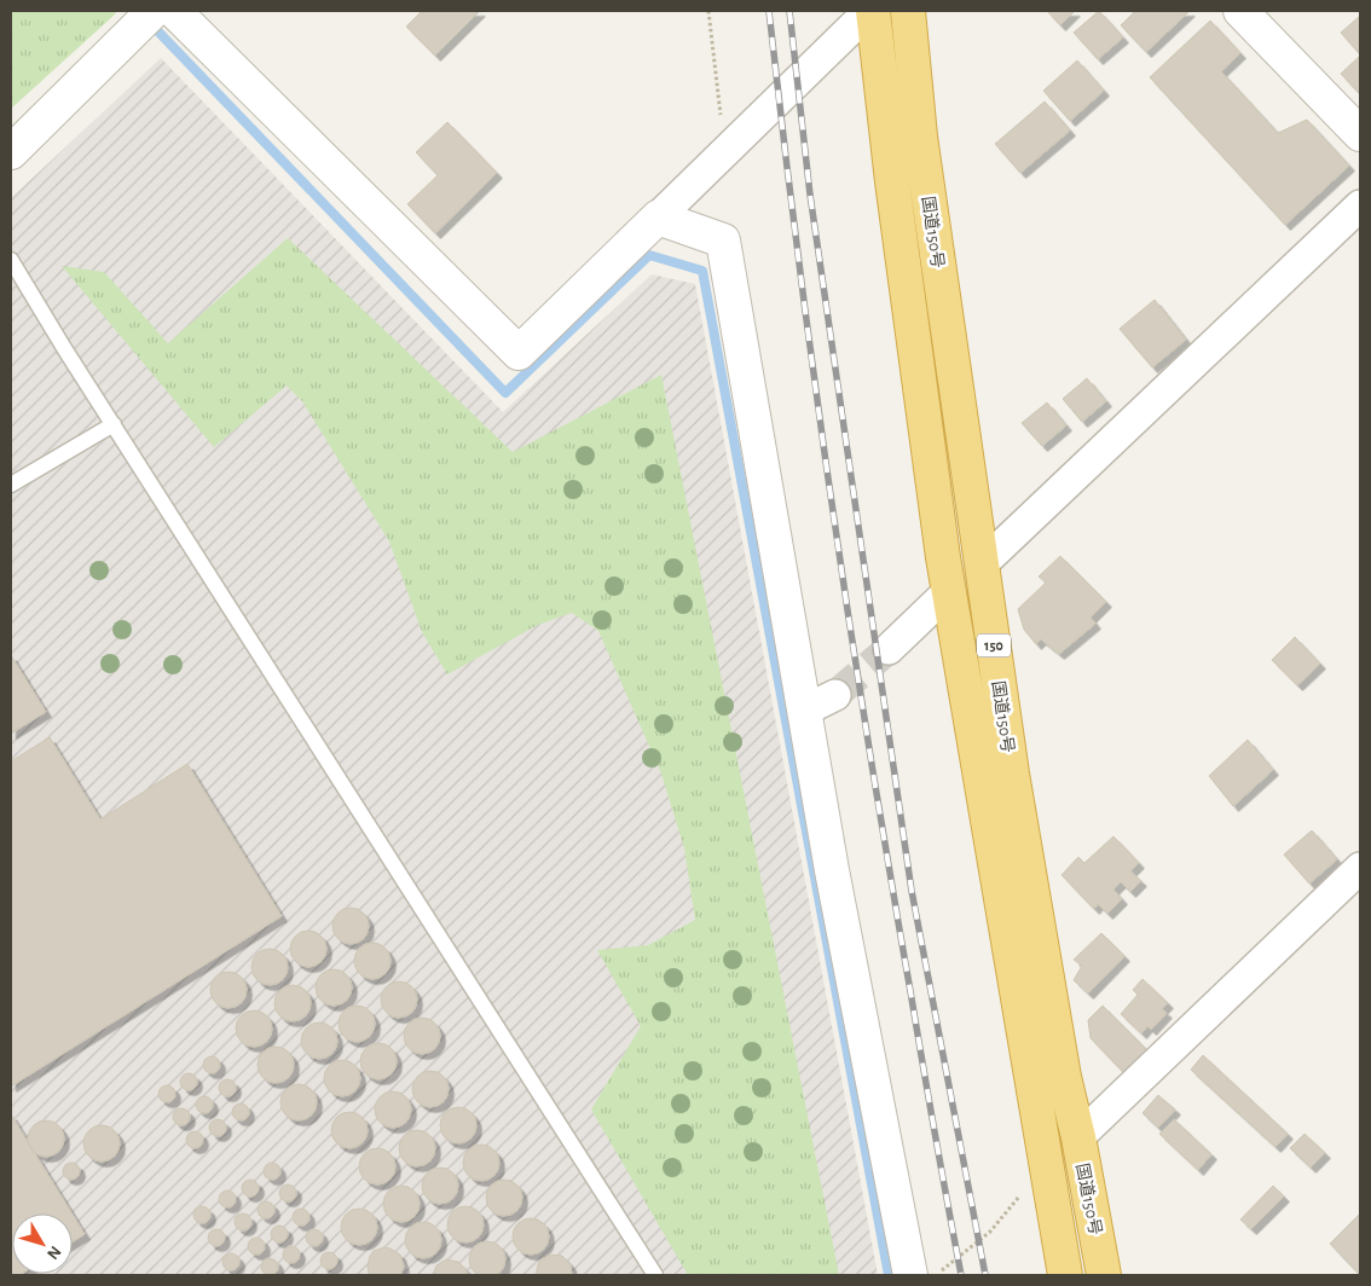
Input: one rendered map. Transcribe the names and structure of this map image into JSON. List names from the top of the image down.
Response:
{
  "streets": {
    "highway": ["国道150号", "150"]
  },
  "north": "bottom right"
}
